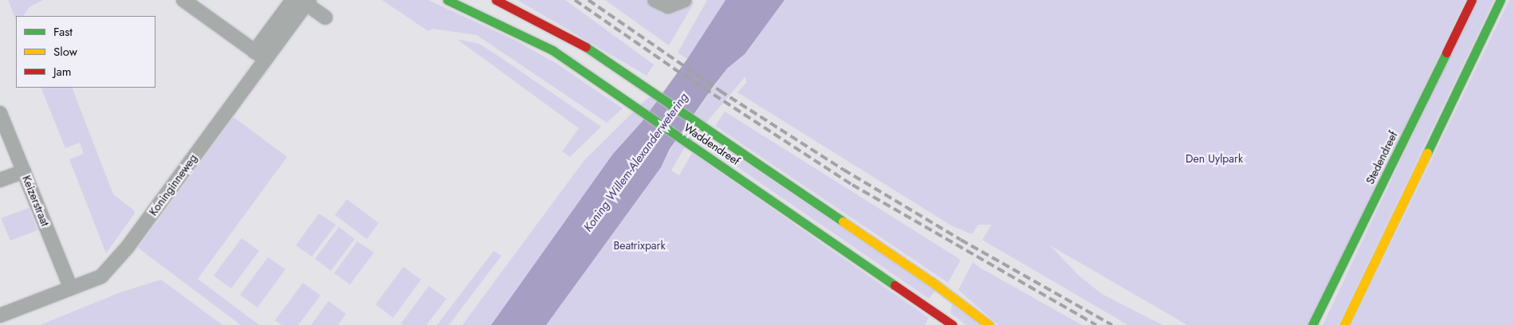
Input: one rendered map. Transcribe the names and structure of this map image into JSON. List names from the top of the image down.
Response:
{
  "streets": {
    "main road": ["Waddendreef", "Stedendreef"],
    "street": ["Koninginneweg", "Keizerstraat"]
  },
  "crossings": [
    ["Koninginneweg", "Keizerstraat"]
  ],
  "water": ["Koning Willem-Alexanderwetering"],
  "parks": ["Den Uylpark", "Beatrixpark"],
  "legend": ["Fast", "Slow", "Jam"]
}
